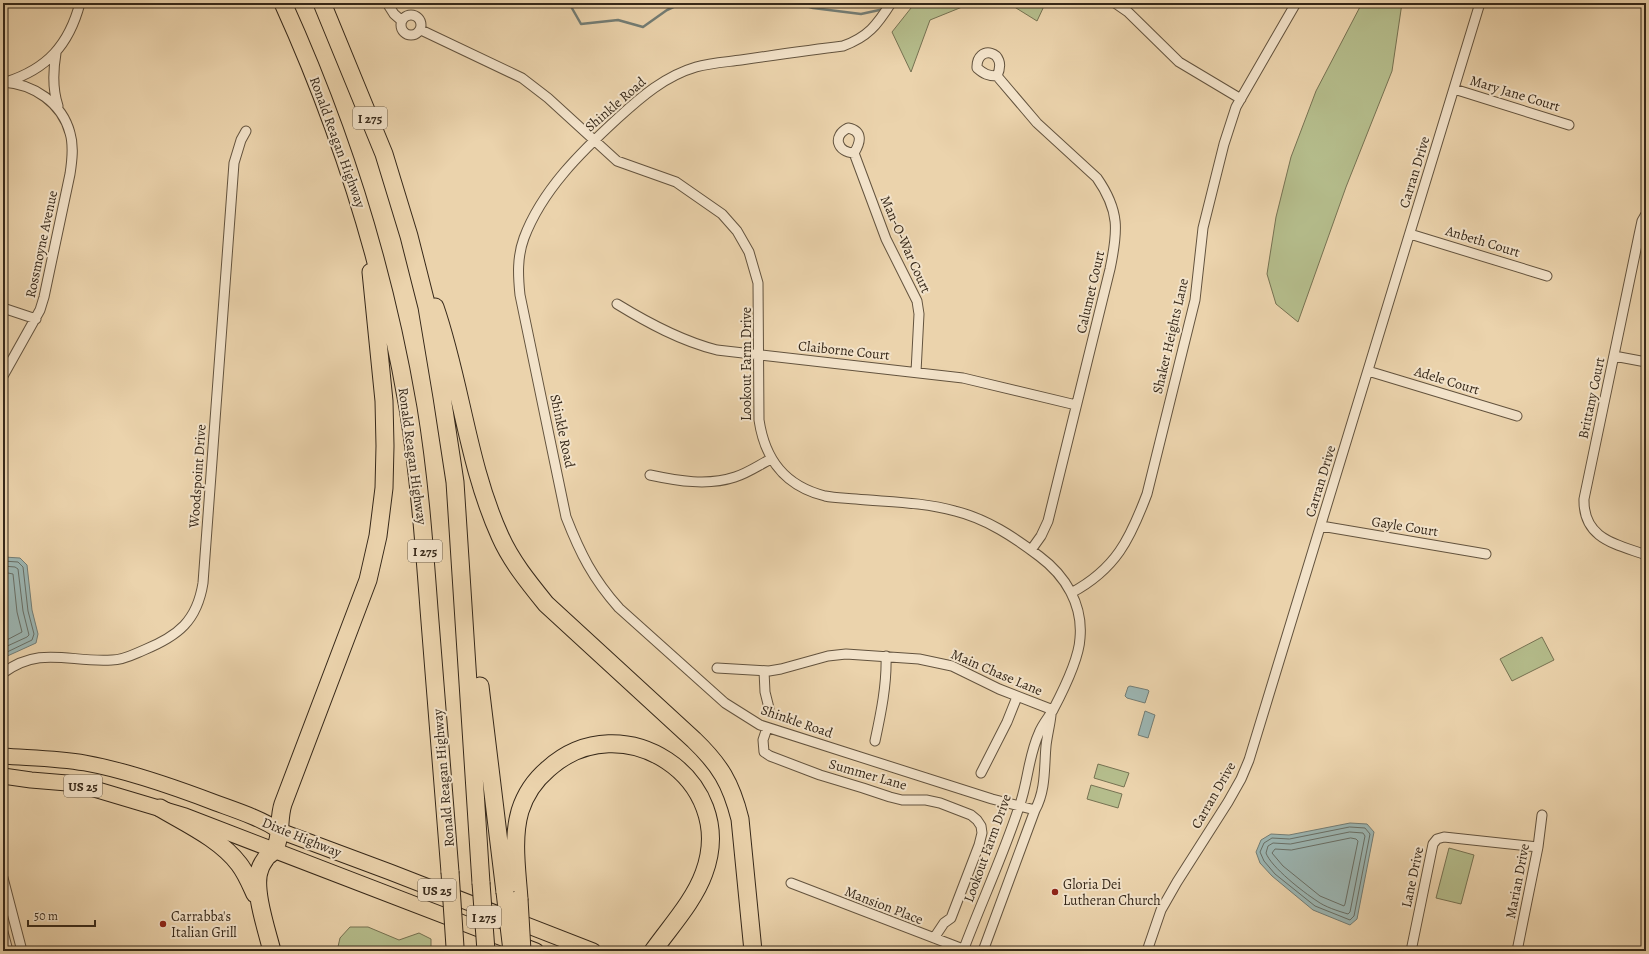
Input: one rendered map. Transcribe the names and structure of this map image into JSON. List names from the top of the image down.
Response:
{
  "streets": {
    "highway": ["I 275", "Ronald Reagan Highway"],
    "main road": ["US 25", "Dixie Highway"],
    "street": [
      "Mary Jane Court",
      "Shinkle Road",
      "Carran Drive",
      "Anbeth Court",
      "Rossmoyne Avenue",
      "Man-O-War Court",
      "Calumet Court",
      "Shaker Heights Lane",
      "Claiborne Court",
      "Lookout Farm Drive",
      "Adele Court",
      "Brittany Court",
      "Woodspoint Drive",
      "Gayle Court",
      "Main Chase Lane",
      "Summer Lane",
      "Lane Drive",
      "Marian Drive",
      "Mansion Place"
    ]
  },
  "crossings": [
    ["Mary Jane Court", "Carran Drive"],
    ["Shinkle Road", "Lookout Farm Drive"],
    ["Shinkle Road", "Summer Lane"],
    ["Carran Drive", "Anbeth Court"],
    ["Carran Drive", "Adele Court"],
    ["Carran Drive", "Gayle Court"],
    ["Man-O-War Court", "Claiborne Court"],
    ["Calumet Court", "Claiborne Court"],
    ["Calumet Court", "Lookout Farm Drive"],
    ["Shaker Heights Lane", "Lookout Farm Drive"],
    ["Claiborne Court", "Lookout Farm Drive"],
    ["Lookout Farm Drive", "Main Chase Lane"],
    ["Lookout Farm Drive", "Mansion Place"],
    ["Summer Lane", "Mansion Place"],
    ["Lane Drive", "Marian Drive"]
  ],
  "places": ["Gloria Dei Lutheran Church", "Carrabba's Italian Grill"],
  "scale_bar": "50 m"
}
